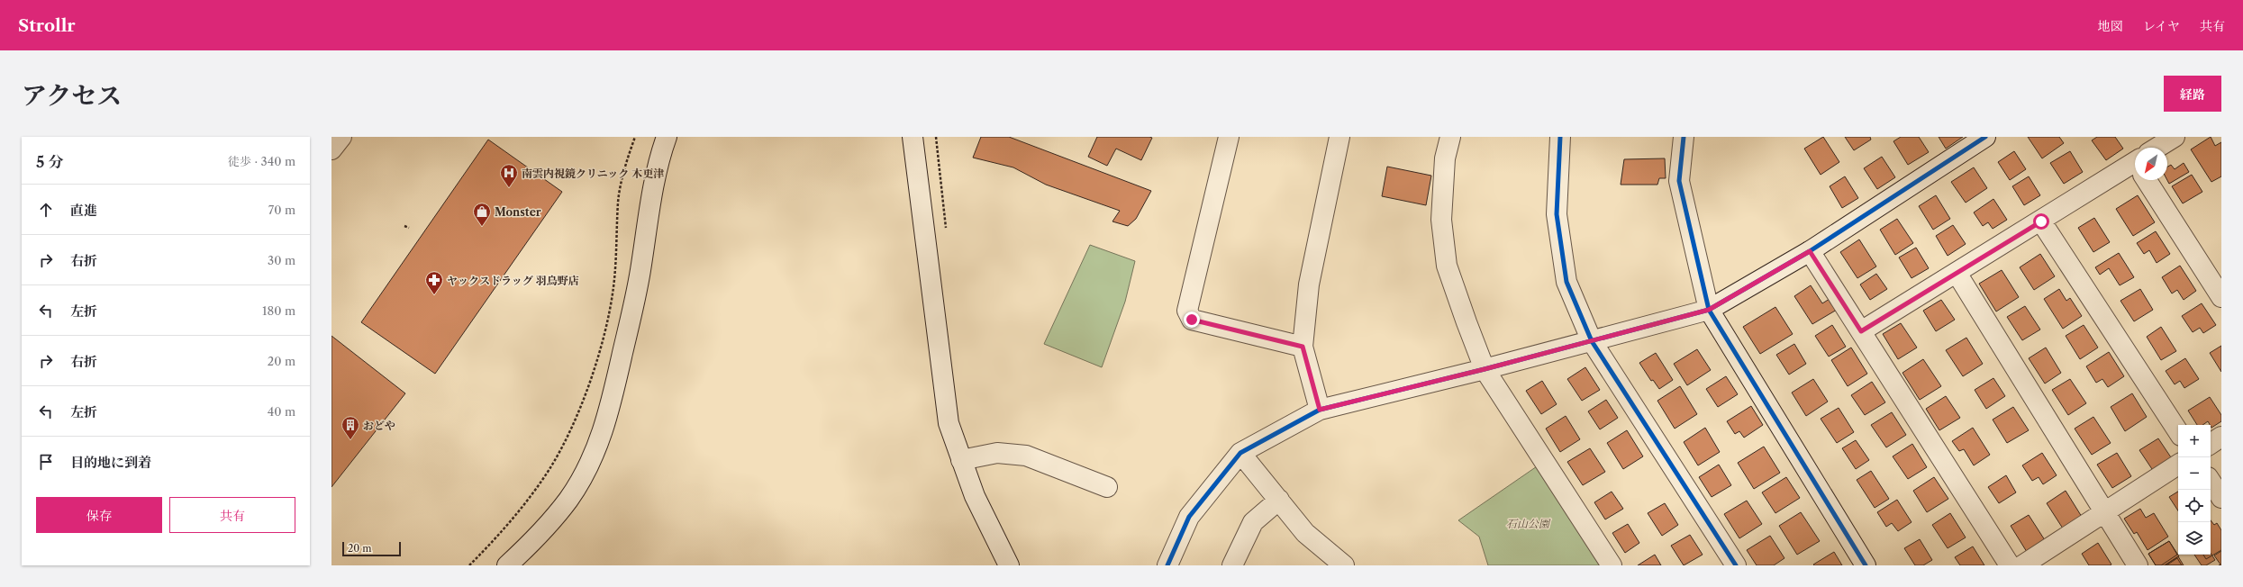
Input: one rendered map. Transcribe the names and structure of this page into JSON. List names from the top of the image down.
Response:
{
  "parks": ["石山公園"],
  "places": {
    "hospital": ["南雲内視鏡クリニック 木更津"],
    "shop": ["Monster"],
    "pharmacy": ["ヤックスドラッグ 羽鳥野店"],
    "building": ["おどや"]
  },
  "scale_bar": "20 m",
  "north": "bottom left",
  "page": {
    "header": "Strollr",
    "nav": ["地図", "レイヤ", "共有"],
    "title": "アクセス",
    "buttons": [
      "経路",
      ["保存", "共有"]
    ],
    "heading": ["5 分", "徒歩 · 340 m"],
    "list": [
      ["直進", "70 m"],
      ["右折", "30 m"],
      ["左折", "180 m"],
      ["右折", "20 m"],
      ["左折", "40 m"],
      "目的地に到着"
    ],
    "map_buttons": ["+", "−"],
    "scale": "20 m"
  }
}
